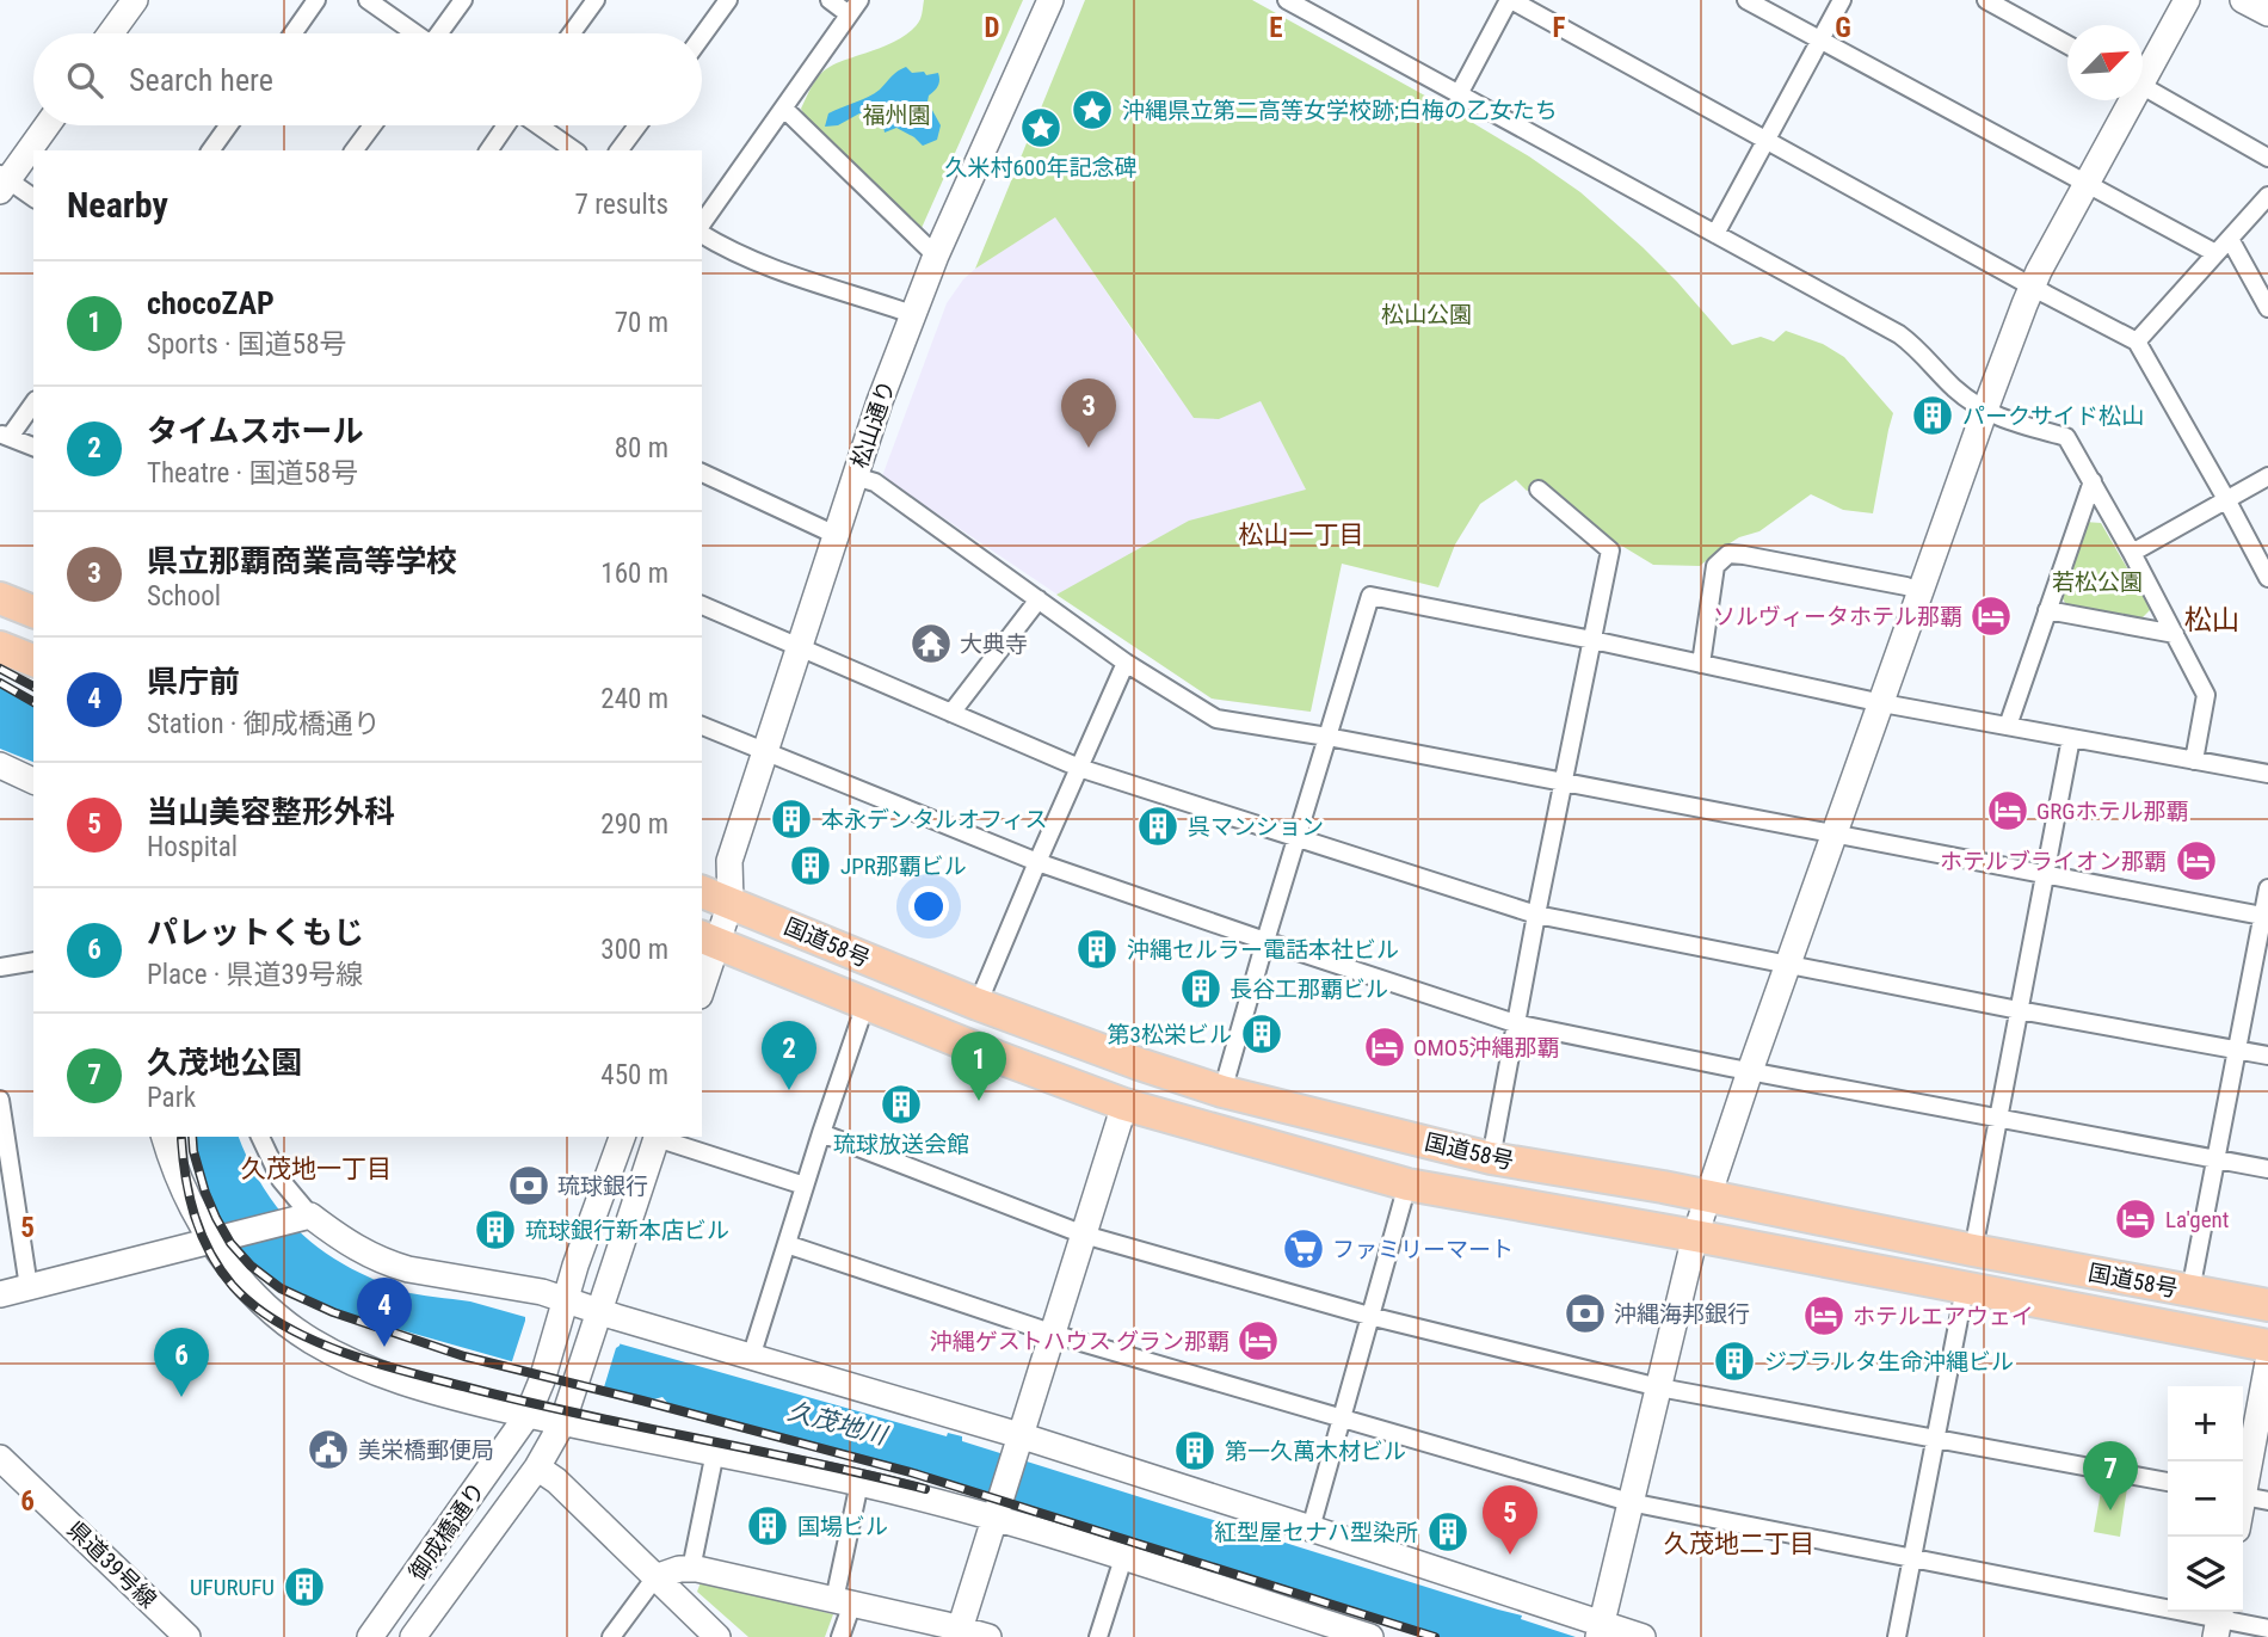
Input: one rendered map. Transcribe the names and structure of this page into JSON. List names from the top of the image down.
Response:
{
  "streets": {
    "highway": ["国道58号"],
    "street": ["松山通り", "御成橋通り", "県道39号線"]
  },
  "crossings": [
    ["松山通り", "国道58号"]
  ],
  "districts": [
    "松山一丁目",
    "松山",
    "久茂地一丁目",
    "久茂地二丁目"
  ],
  "water": ["久茂地川"],
  "parks": ["福州園", "松山公園", "若松公園"],
  "places": {
    "place": ["沖縄県立第二高等女学校跡;白梅の乙女たち", "久米村600年記念碑"],
    "building": [
      "パークサイド松山",
      "本永デンタルオフィス",
      "呉マンション",
      "JPR那覇ビル",
      "沖縄セルラー電話本社ビル",
      "長谷工那覇ビル",
      "第3松栄ビル",
      "琉球放送会館",
      "琉球銀行新本店ビル",
      "ジブラルタ生命沖縄ビル",
      "第一久萬木材ビル",
      "国場ビル",
      "紅型屋セナハ型染所",
      "UFURUFU"
    ],
    "hotel": [
      "ソルヴィータホテル那覇",
      "GRGホテル那覇",
      "ホテルブライオン那覇",
      "OMO5沖縄那覇",
      "La'gent",
      "ホテルエアウェイ",
      "沖縄ゲストハウス グラン那覇"
    ],
    "temple": ["大典寺"],
    "bank": ["琉球銀行", "沖縄海邦銀行"],
    "supermarket": ["ファミリーマート"],
    "public building": ["美栄橋郵便局"]
  },
  "north": "top right",
  "page": {
    "search": "Search here",
    "heading": ["Nearby", "7 results"],
    "list": [
      {
        "mark": "1",
        "name": "chocoZAP",
        "note": "Sports · 国道58号",
        "value": "70 m"
      },
      {
        "mark": "2",
        "name": "タイムスホール",
        "note": "Theatre · 国道58号",
        "value": "80 m"
      },
      {
        "mark": "3",
        "name": "県立那覇商業高等学校",
        "note": "School",
        "value": "160 m"
      },
      {
        "mark": "4",
        "name": "県庁前",
        "note": "Station · 御成橋通り",
        "value": "240 m"
      },
      {
        "mark": "5",
        "name": "当山美容整形外科",
        "note": "Hospital",
        "value": "290 m"
      },
      {
        "mark": "6",
        "name": "パレットくもじ",
        "note": "Place · 県道39号線",
        "value": "300 m"
      },
      {
        "mark": "7",
        "name": "久茂地公園",
        "note": "Park",
        "value": "450 m"
      }
    ],
    "pins": [
      "3",
      "2",
      "1",
      "4",
      "6",
      "7",
      "5"
    ],
    "map_buttons": ["+", "−"]
  },
  "grid": {
    "columns": [
      "D",
      "E",
      "F",
      "G"
    ],
    "rows": ["5", "6"]
  }
}
